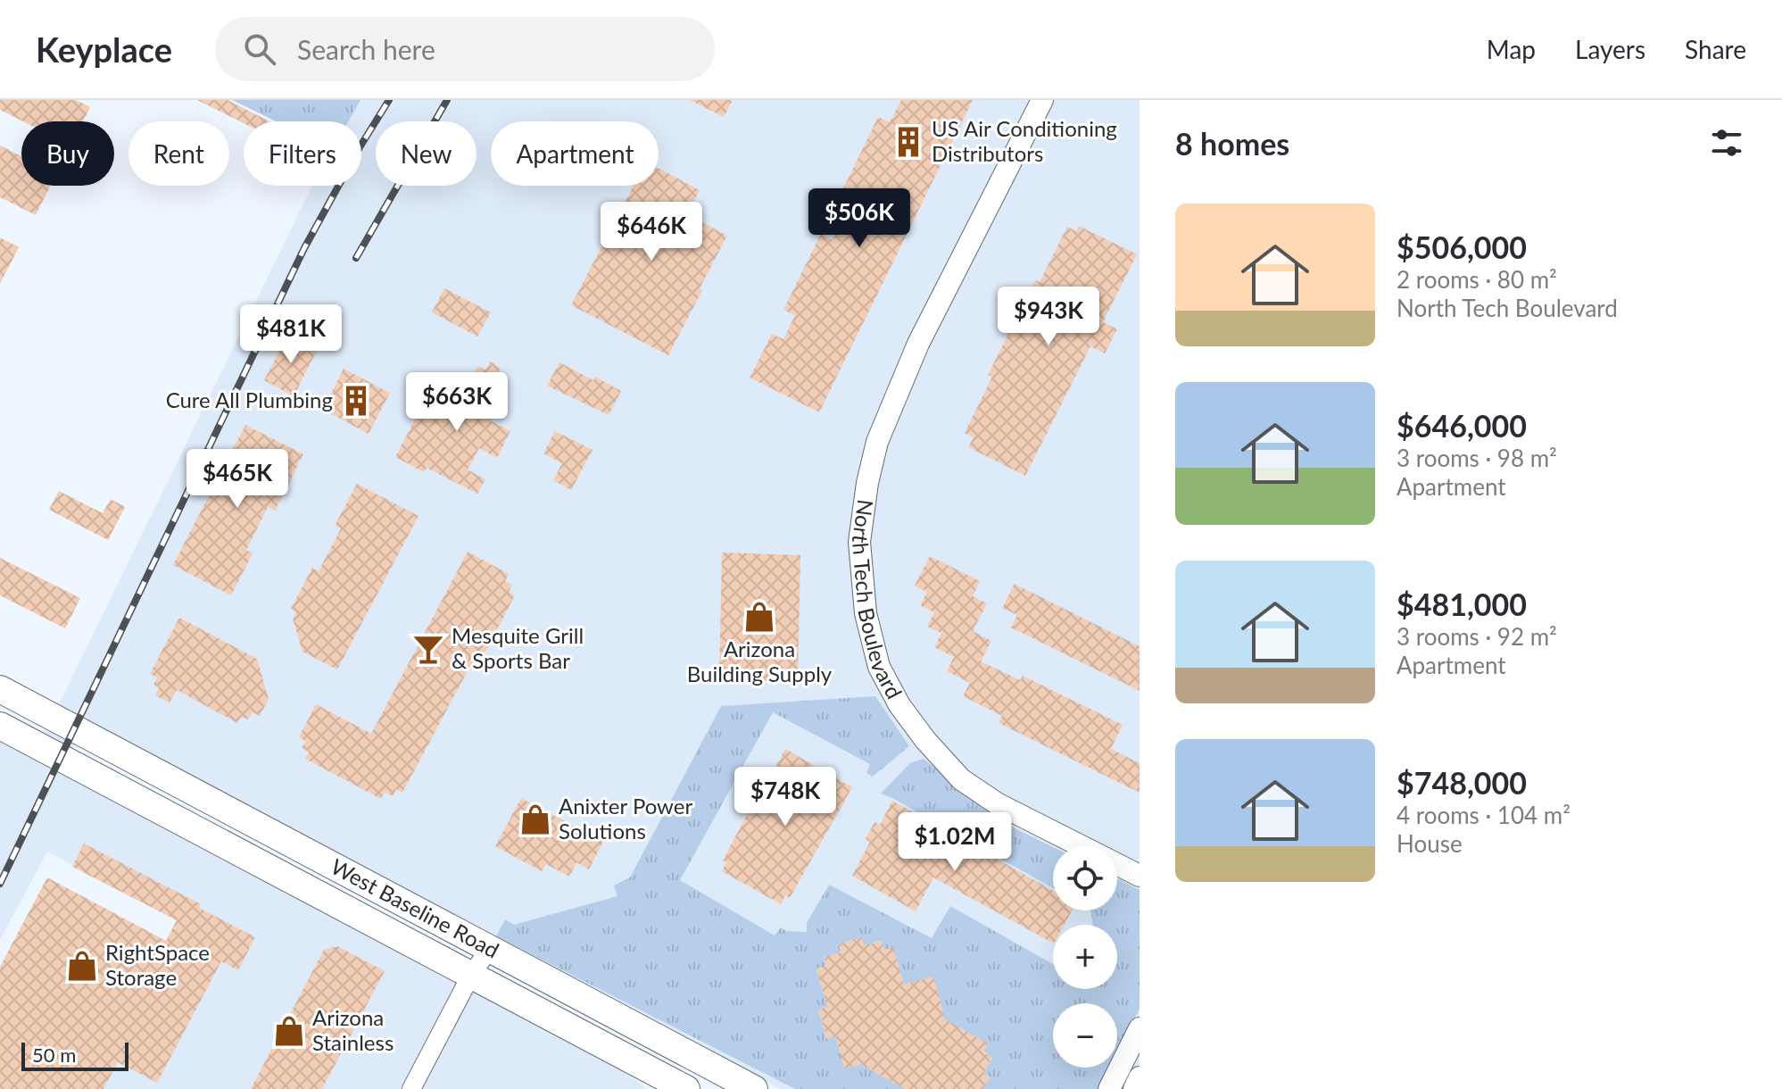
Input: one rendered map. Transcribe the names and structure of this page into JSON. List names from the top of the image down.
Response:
{
  "streets": {
    "main road": ["West Baseline Road"],
    "street": ["North Tech Boulevard"]
  },
  "places": {
    "building": ["US Air Conditioning Distributors", "Cure All Plumbing"],
    "shop": [
      "Arizona Building Supply",
      "Anixter Power Solutions",
      "RightSpace Storage",
      "Arizona Stainless"
    ],
    "bar": ["Mesquite Grill & Sports Bar"]
  },
  "scale_bar": "50 m",
  "page": {
    "header": "Keyplace",
    "search": "Search here",
    "nav": ["Map", "Layers", "Share"],
    "heading": "8 homes",
    "chip": [
      "Buy",
      "Rent",
      "Filters",
      "New",
      "Apartment"
    ],
    "list": [
      {
        "name": "$506,000",
        "note": "2 rooms · 80 m² · North Tech Boulevard"
      },
      {
        "name": "$646,000",
        "note": "3 rooms · 98 m² · Apartment"
      },
      {
        "name": "$481,000",
        "note": "3 rooms · 92 m² · Apartment"
      },
      {
        "name": "$748,000",
        "note": "4 rooms · 104 m² · House"
      }
    ],
    "price": [
      "$506K",
      "$646K",
      "$943K",
      "$481K",
      "$663K",
      "$465K",
      "$748K",
      "$1.02M"
    ],
    "map_buttons": ["+", "−"],
    "scale": "50 m"
  }
}
